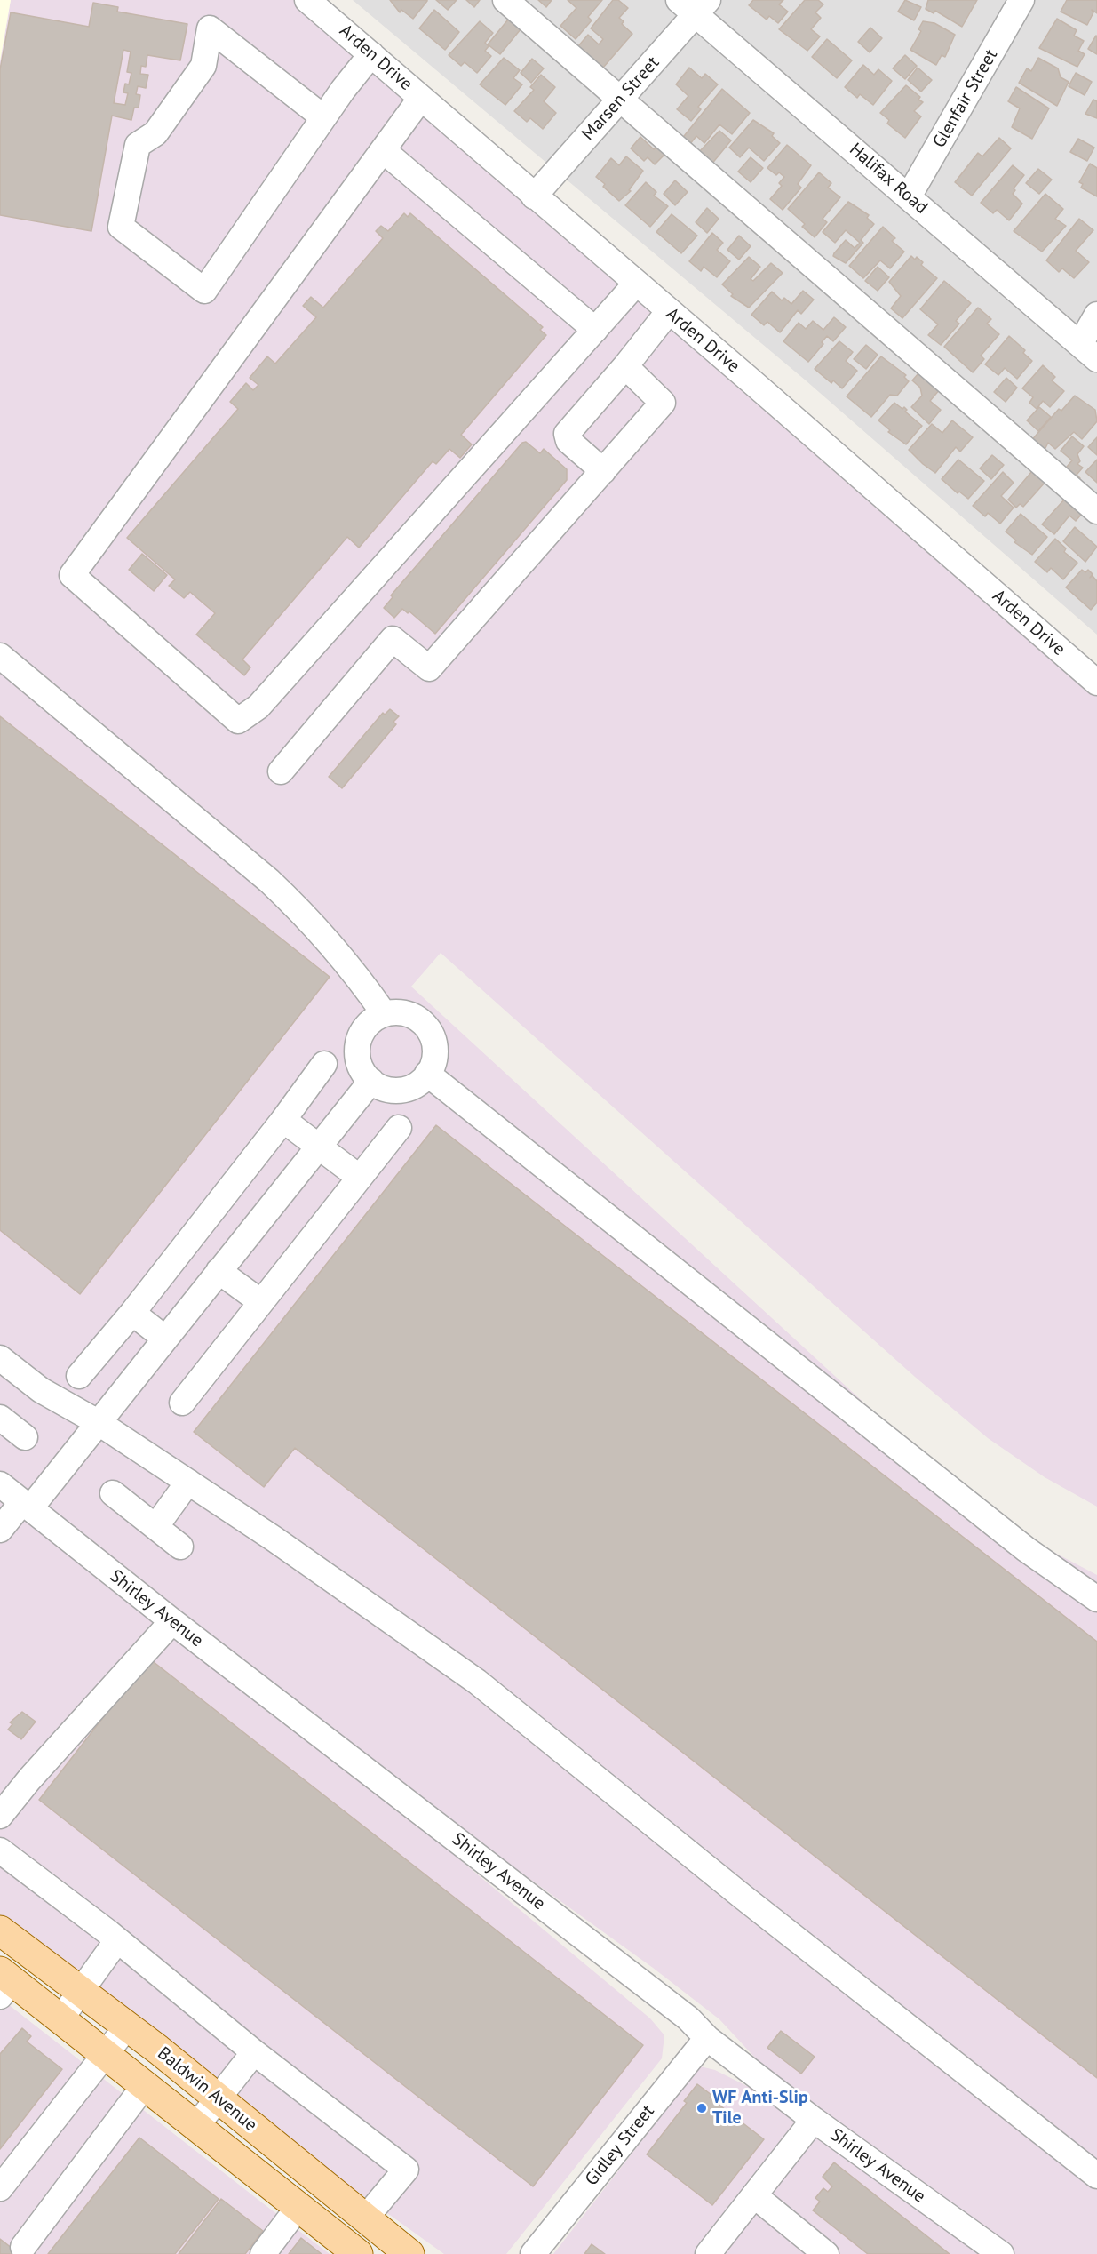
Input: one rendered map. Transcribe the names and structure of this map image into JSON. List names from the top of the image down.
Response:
{
  "streets": {
    "main road": ["Baldwin Avenue"],
    "street": [
      "Arden Drive",
      "Marsen Street",
      "Glenfair Street",
      "Halifax Road",
      "Shirley Avenue",
      "Gidley Street"
    ]
  },
  "crossings": [
    ["Arden Drive", "Marsen Street"],
    ["Marsen Street", "Halifax Road"],
    ["Glenfair Street", "Halifax Road"],
    ["Shirley Avenue", "Gidley Street"]
  ],
  "places": ["WF Anti-Slip Tile"]
}
